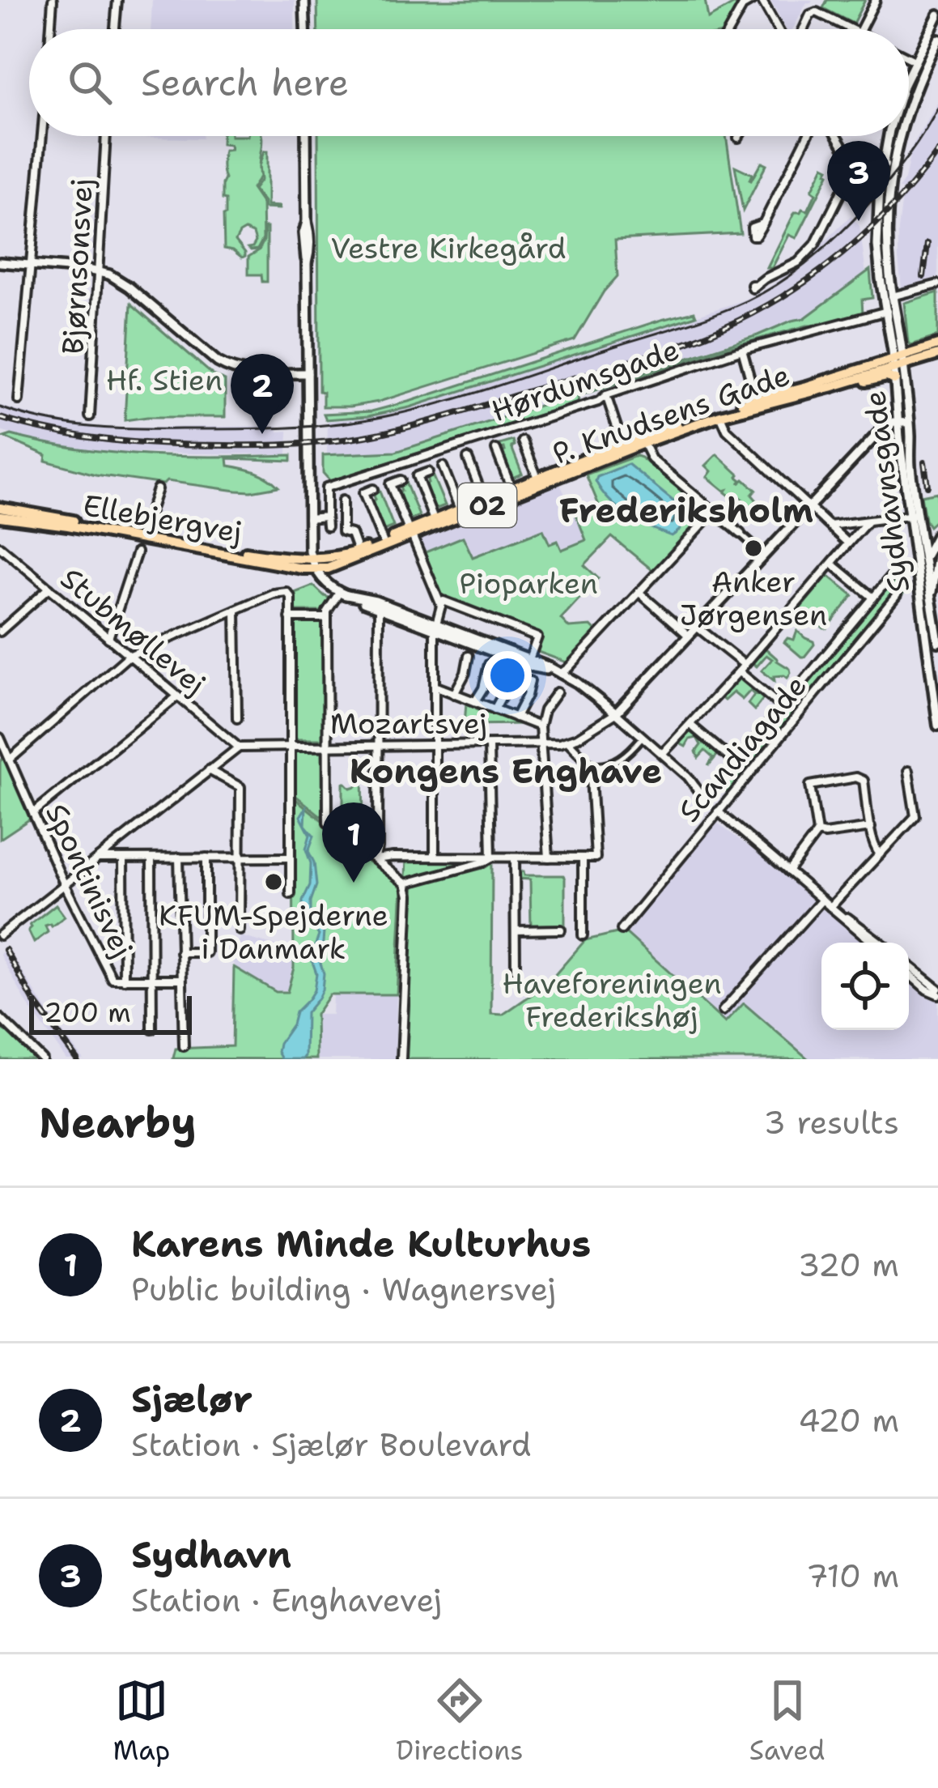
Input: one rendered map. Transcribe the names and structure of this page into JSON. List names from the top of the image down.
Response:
{
  "streets": {
    "main road": ["P. Knudsens Gade", "O2", "Ellebjergvej"],
    "street": [
      "Bjørnsonsvej",
      "Hørdumsgade",
      "Sydhavnsgade",
      "Stubmøllevej",
      "Mozartsvej",
      "Scandiagade",
      "Spontinisvej"
    ]
  },
  "crossings": [
    ["P. Knudsens Gade", "Sydhavnsgade"],
    ["P. Knudsens Gade", "O2"],
    ["P. Knudsens Gade", "Ellebjergvej"],
    ["Sydhavnsgade", "O2"],
    ["Stubmøllevej", "Mozartsvej"]
  ],
  "districts": ["Frederiksholm", "Kongens Enghave"],
  "parks": [
    "Vestre Kirkegård",
    "Hf. Stien",
    "Pioparken",
    "Haveforeningen Frederikshøj"
  ],
  "places": ["Anker Jørgensen", "KFUM-Spejderne i Danmark"],
  "scale_bar": "200 m",
  "page": {
    "search": "Search here",
    "pins": ["3", "2", "1"],
    "scale": "200 m",
    "heading": ["Nearby", "3 results"],
    "list": [
      {
        "mark": "1",
        "name": "Karens Minde Kulturhus",
        "note": "Public building · Wagnersvej",
        "value": "320 m"
      },
      {
        "mark": "2",
        "name": "Sjælør",
        "note": "Station · Sjælør Boulevard",
        "value": "420 m"
      },
      {
        "mark": "3",
        "name": "Sydhavn",
        "note": "Station · Enghavevej",
        "value": "710 m"
      }
    ],
    "nav": ["Map", "Directions", "Saved"]
  }
}
